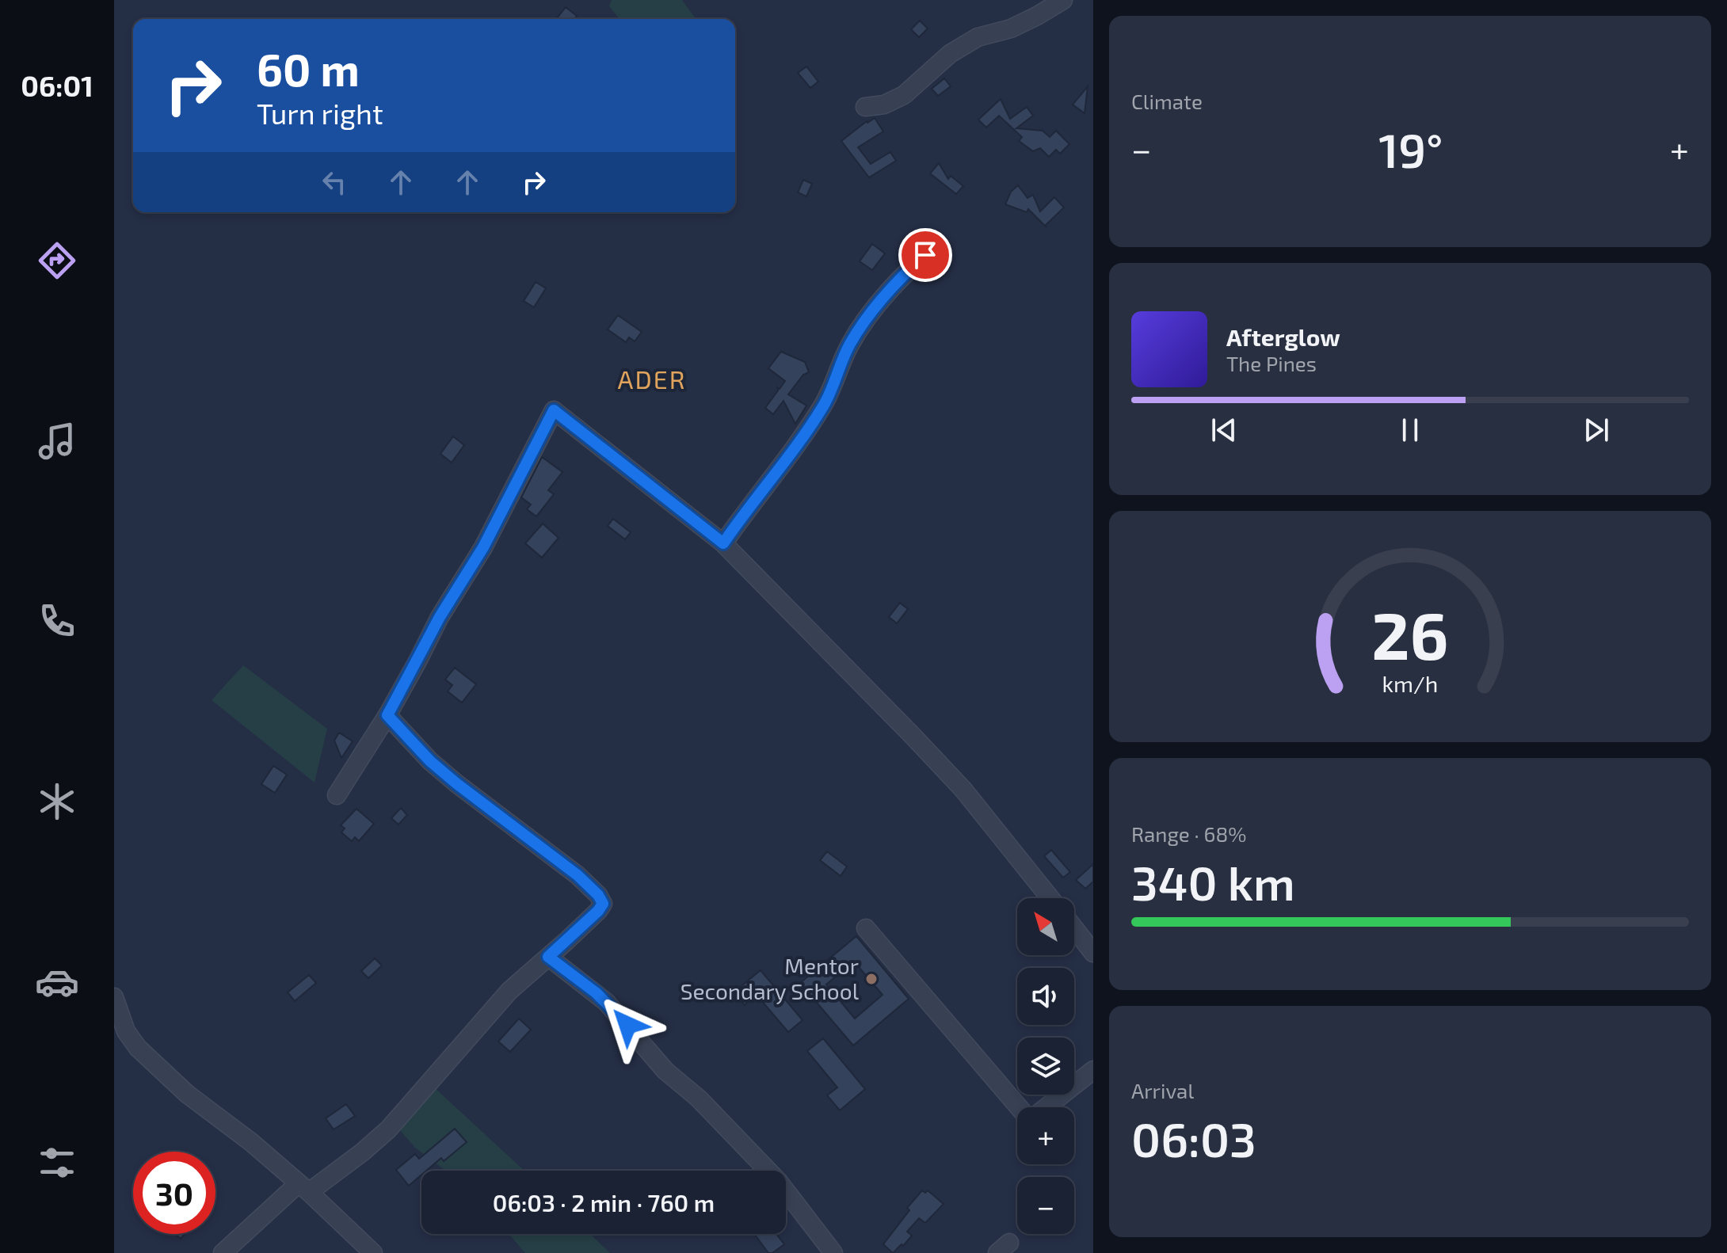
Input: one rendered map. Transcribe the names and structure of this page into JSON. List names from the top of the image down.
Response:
{
  "districts": ["ADER"],
  "places": ["Mentor Secondary School"],
  "north": "top left",
  "page": {
    "tabs": "06:01",
    "tile": [
      "Climate",
      ["Range · 68%", "340 km"],
      ["Arrival", "06:03"]
    ],
    "turn": ["60 m", "Turn right"],
    "heat": ["−", "19°", "+"],
    "song": ["Afterglow", "The Pines"],
    "map_buttons": ["+", "−"],
    "limit": "30",
    "trip": "06:03 · 2 min · 760 m",
    "gauge": ["26", "km/h"]
  }
}
